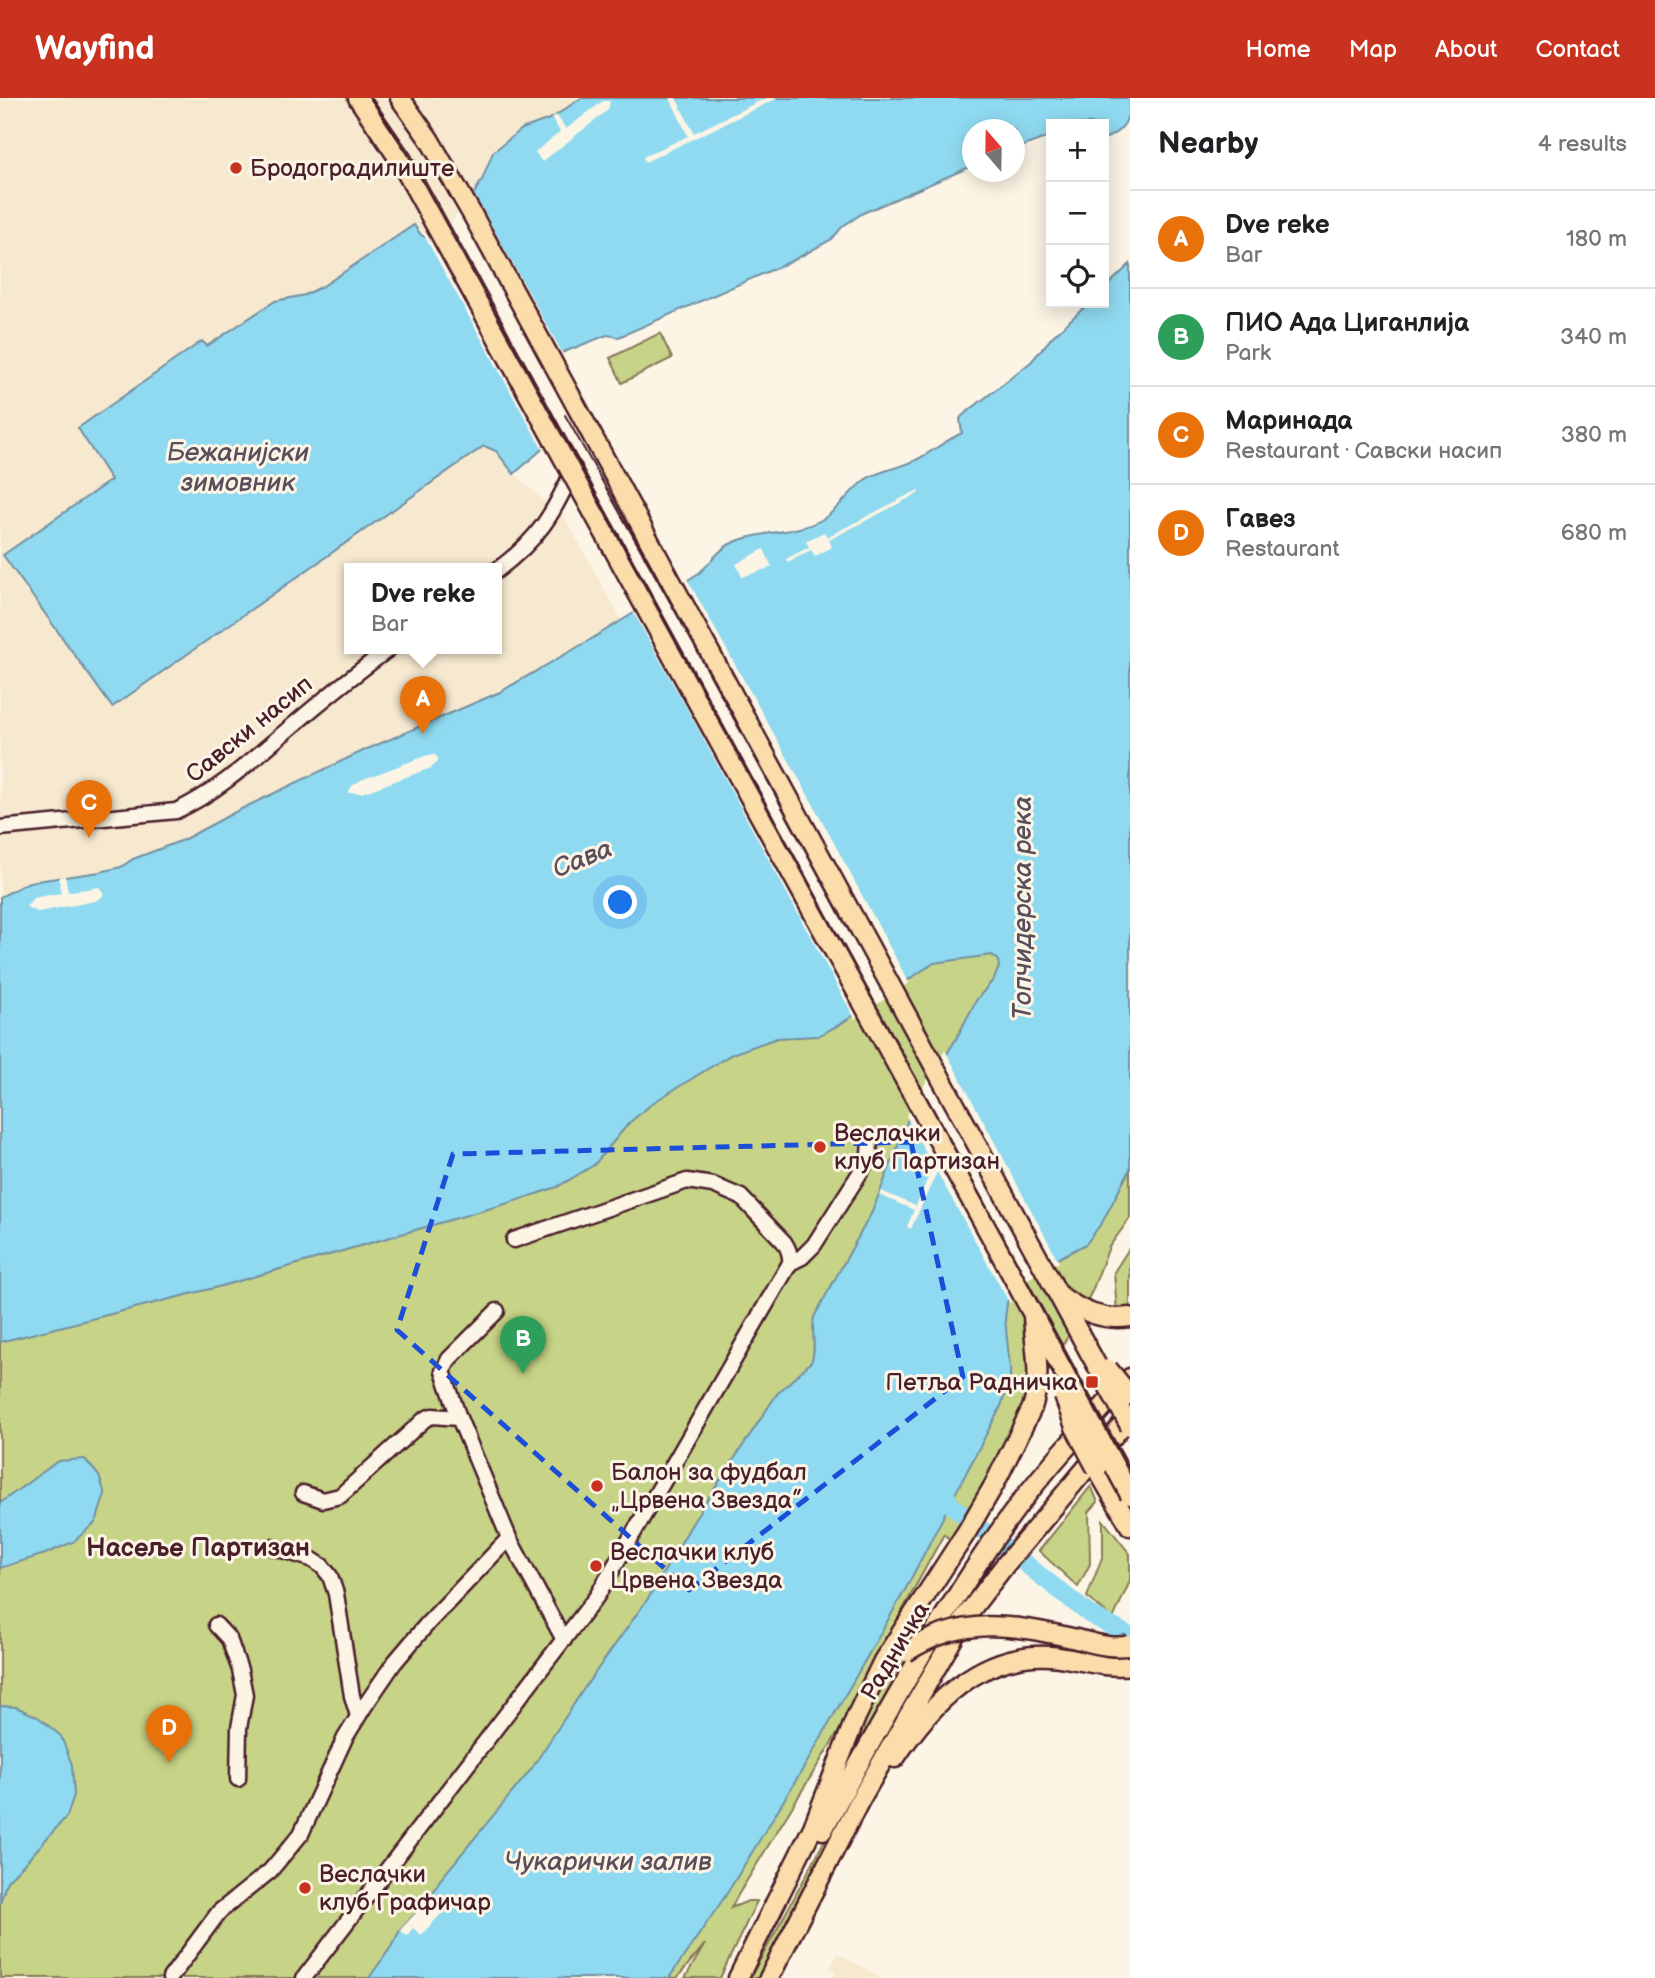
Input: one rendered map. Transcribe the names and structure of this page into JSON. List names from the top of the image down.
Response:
{
  "streets": {
    "main road": ["Радничка"],
    "street": ["Савски насип"]
  },
  "districts": ["Насеље Партизан"],
  "water": [
    "Бежанијски зимовник",
    "Сава",
    "Топчидерска река",
    "Чукарички залив"
  ],
  "places": {
    "other": [
      "Бродоградилиште",
      "Веслачки клуб Партизан",
      "Балон за фудбал „Црвена Звезда”",
      "Веслачки клуб Црвена Звезда",
      "Веслачки клуб Графичар"
    ],
    "transit": ["Петља Радничка"]
  },
  "north": "top",
  "page": {
    "header": "Wayfind",
    "nav": [
      "Home",
      "Map",
      "About",
      "Contact"
    ],
    "heading": ["Nearby", "4 results"],
    "map_buttons": ["+", "−"],
    "list": [
      {
        "mark": "A",
        "name": "Dve reke",
        "note": "Bar",
        "value": "180 m"
      },
      {
        "mark": "B",
        "name": "ПИО Ада Циганлија",
        "note": "Park",
        "value": "340 m"
      },
      {
        "mark": "C",
        "name": "Маринада",
        "note": "Restaurant · Савски насип",
        "value": "380 m"
      },
      {
        "mark": "D",
        "name": "Гавез",
        "note": "Restaurant",
        "value": "680 m"
      }
    ],
    "popup": ["Dve reke", "Bar"],
    "pins": [
      "A",
      "C",
      "B",
      "D"
    ]
  }
}
